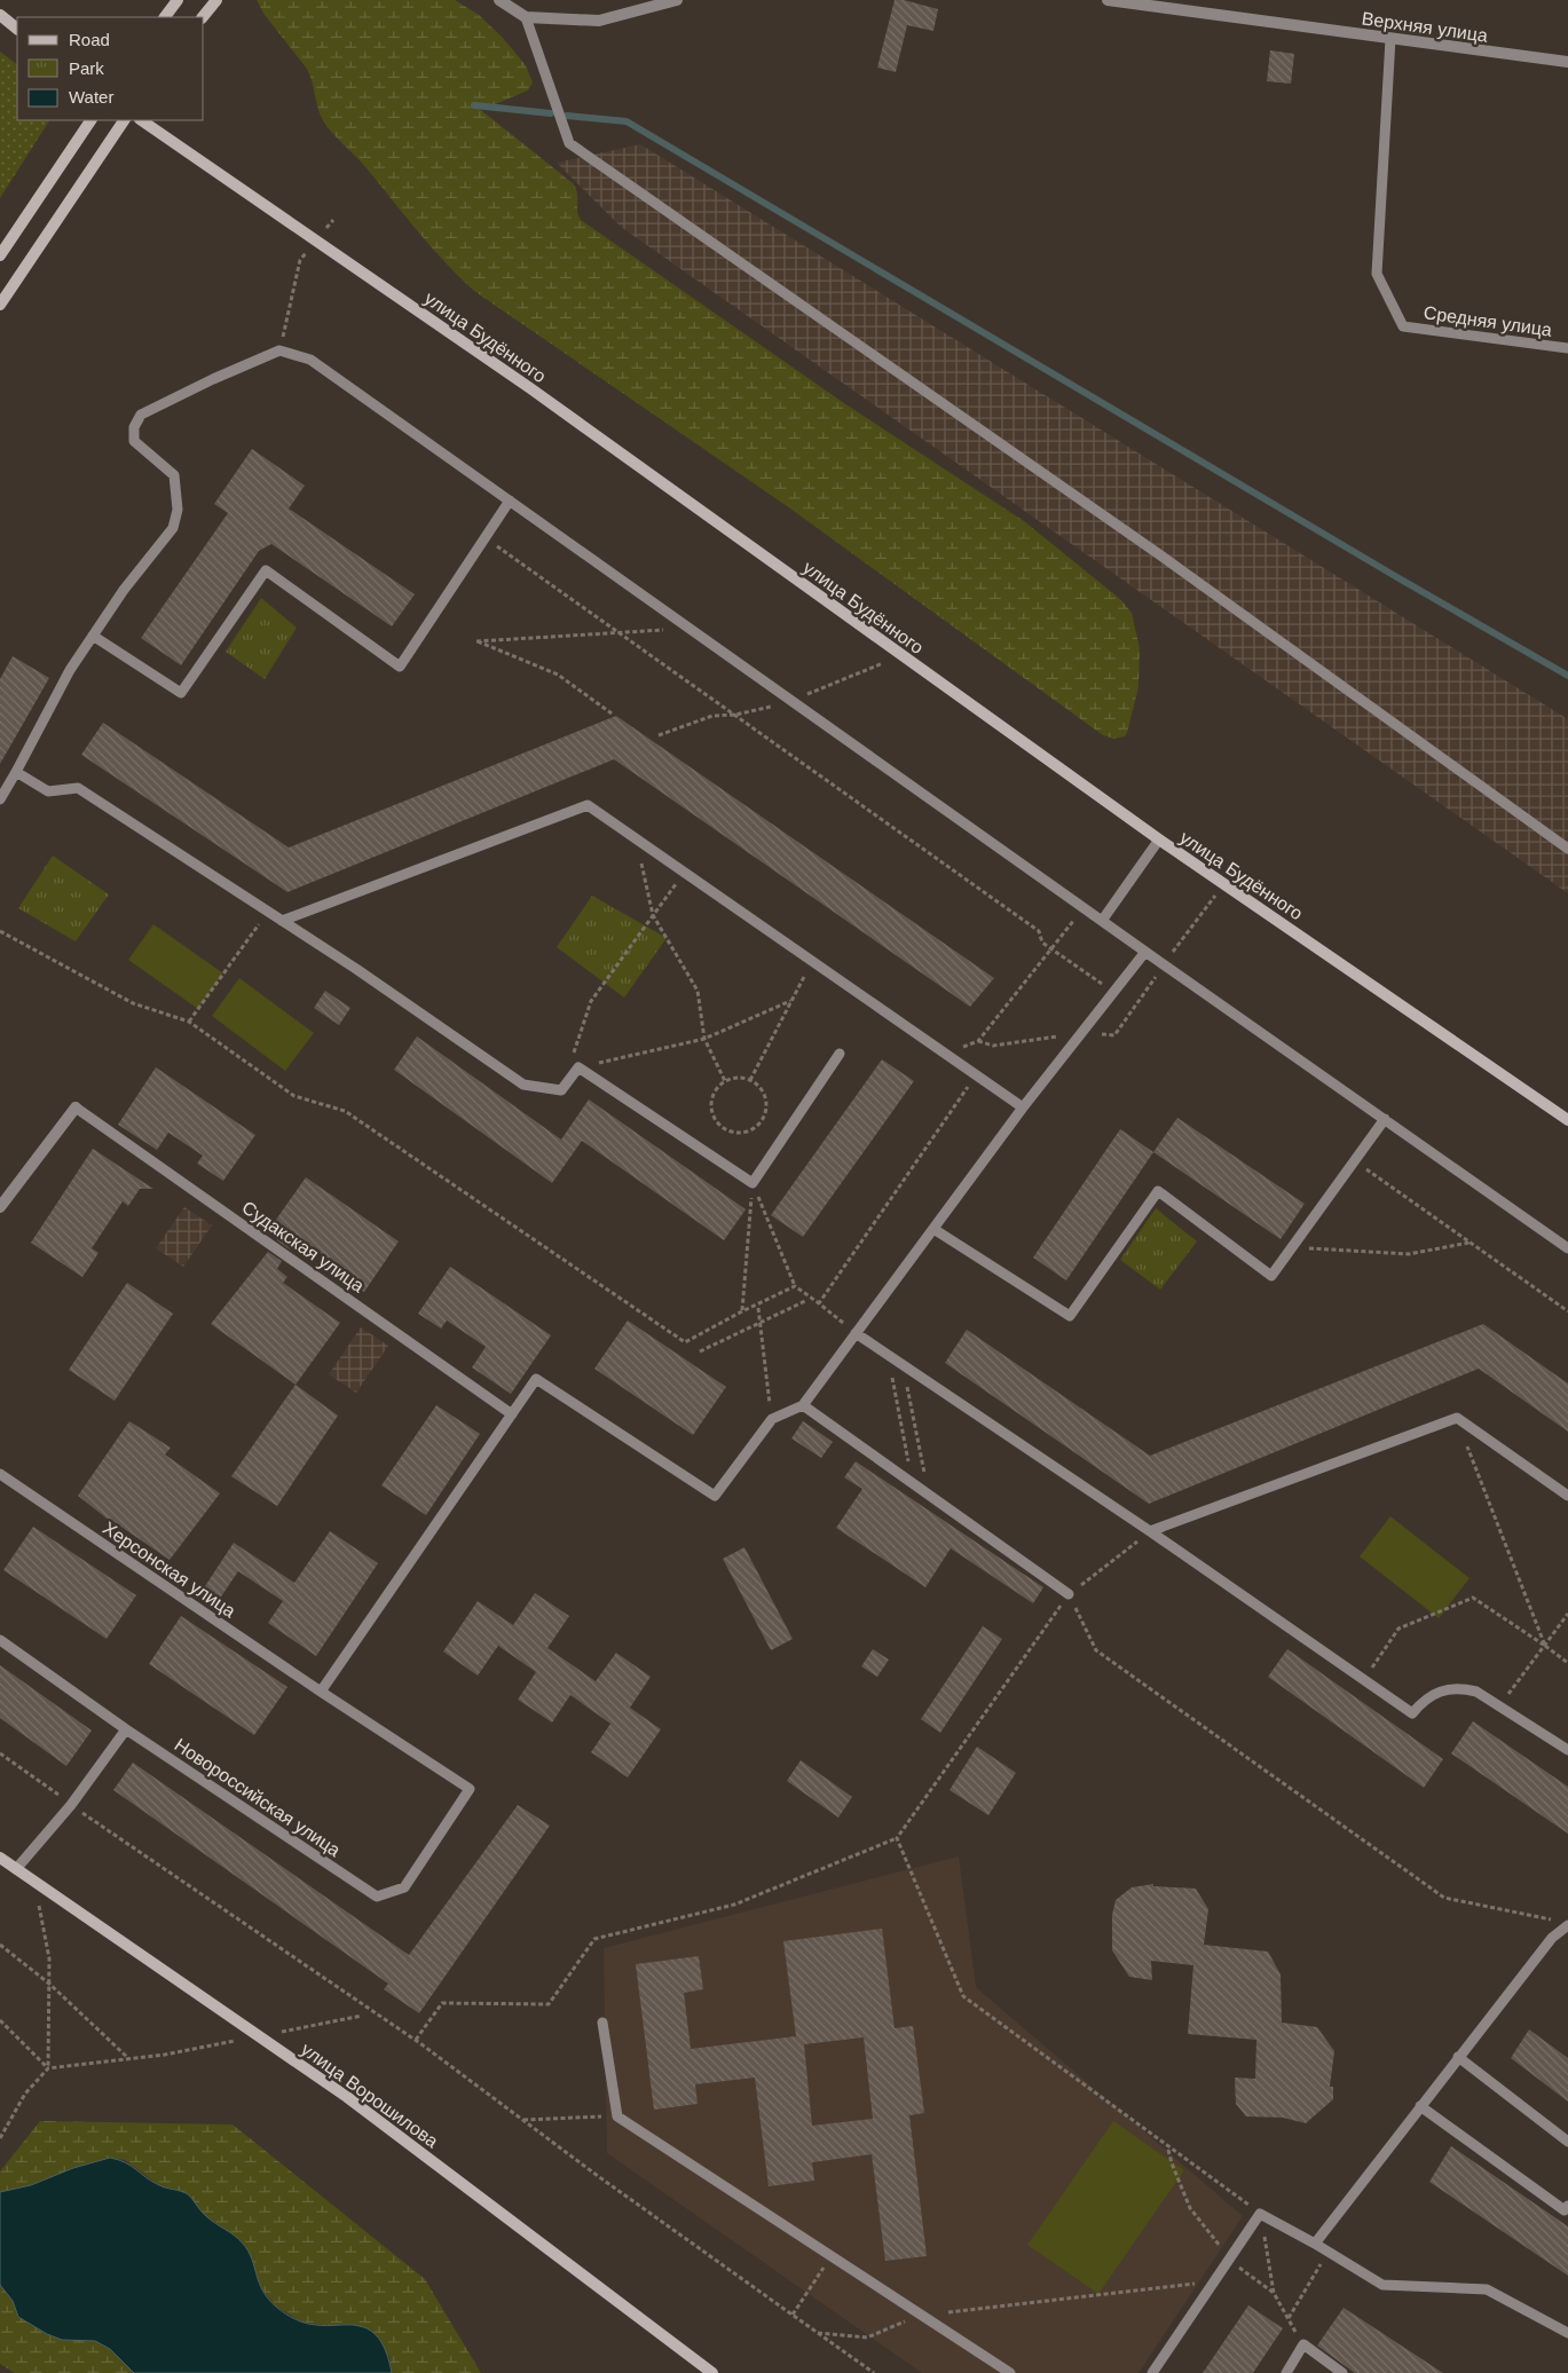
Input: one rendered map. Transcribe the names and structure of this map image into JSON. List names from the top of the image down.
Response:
{
  "streets": {
    "main road": ["улица Будённого", "улица Ворошилова"],
    "street": ["Верхняя улица"],
    "lane": [
      "Средняя улица",
      "Судакская улица",
      "Херсонская улица",
      "Новороссийская улица"
    ]
  },
  "crossings": [
    ["Верхняя улица", "Средняя улица"],
    ["Херсонская улица", "Новороссийская улица"]
  ],
  "legend": ["Road", "Park", "Water"]
}
